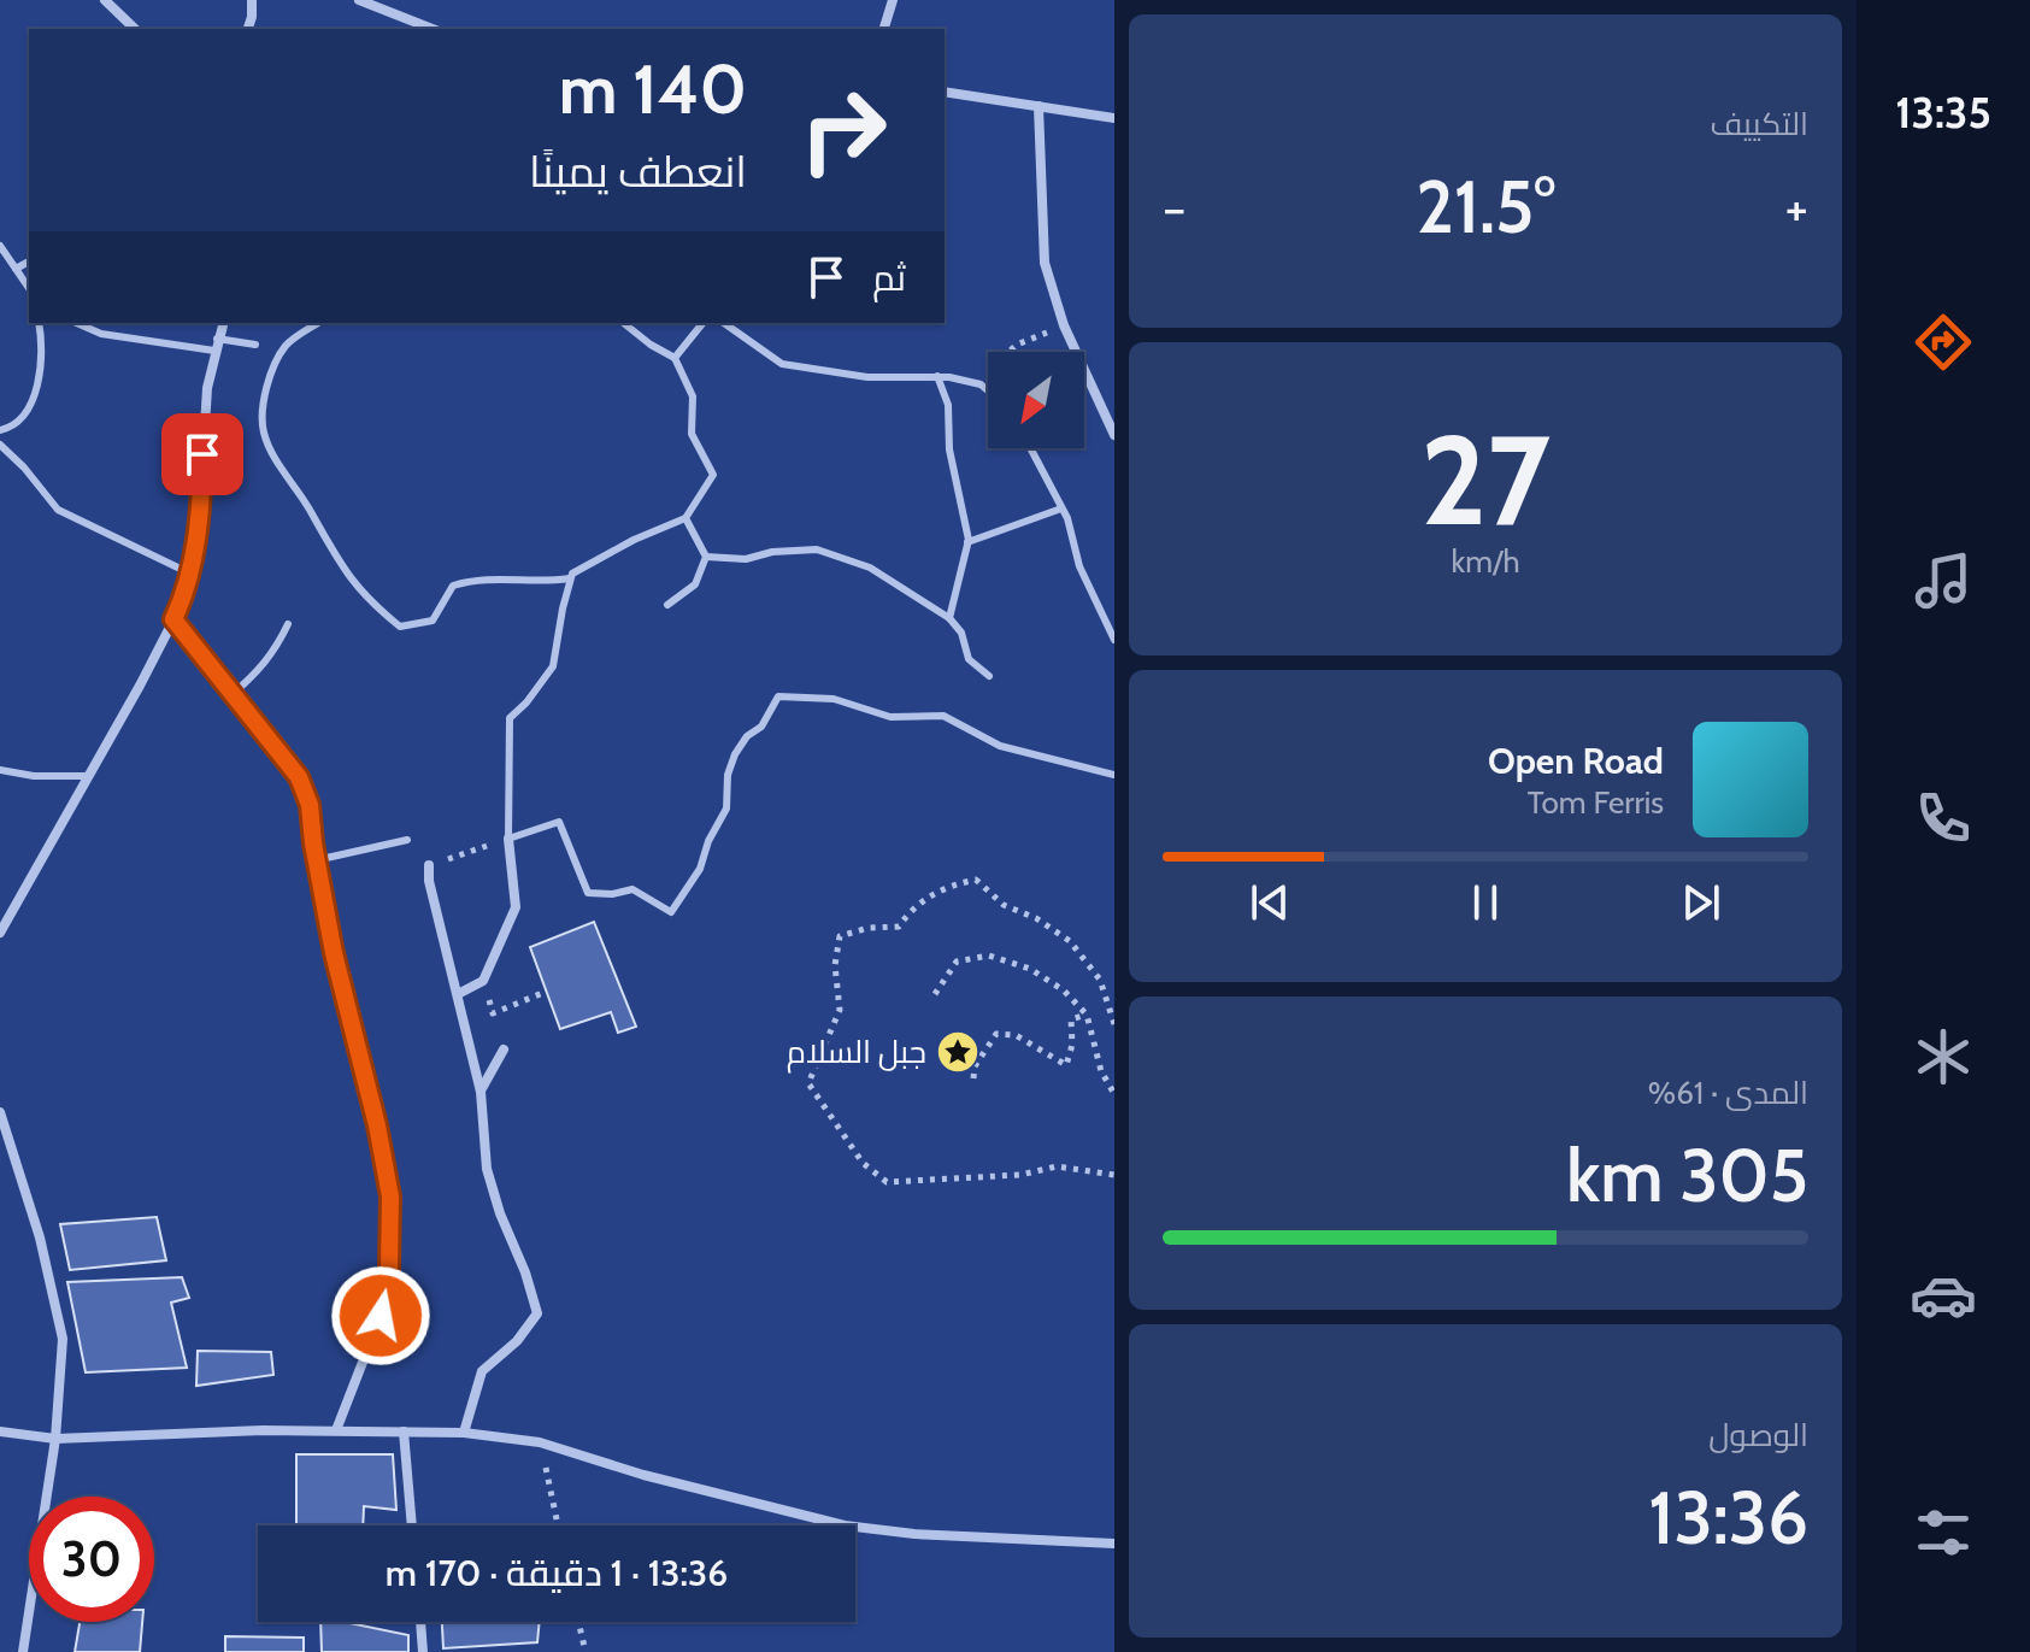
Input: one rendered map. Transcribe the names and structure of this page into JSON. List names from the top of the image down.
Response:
{
  "places": {
    "place": ["جبل السلام"]
  },
  "north": "bottom left",
  "page": {
    "tabs": "13:35",
    "tile": [
      "التكييف",
      ["27", "km/h"],
      ["المدى · 61%", "305 km"],
      ["الوصول", "13:36"]
    ],
    "turn": ["140 m", "انعطف يمينًا"],
    "heat": ["−", "21.5°", "+"],
    "then": "ثم",
    "song": ["Open Road", "Tom Ferris"],
    "limit": "30",
    "trip": "13:36 · 1 دقيقة · 170 m"
  }
}
